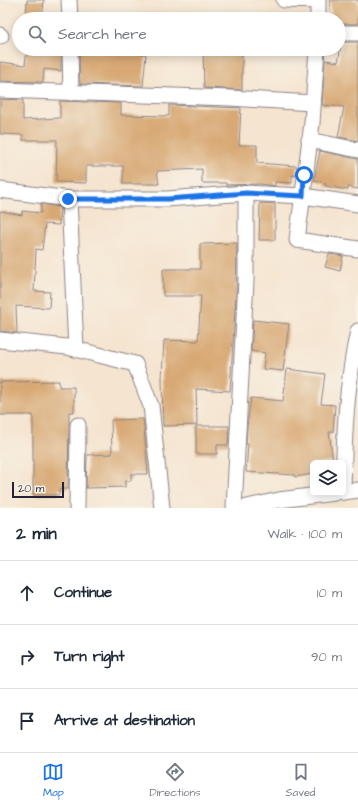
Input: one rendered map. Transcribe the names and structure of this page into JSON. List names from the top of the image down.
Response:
{
  "scale_bar": "20 m",
  "page": {
    "search": "Search here",
    "scale": "20 m",
    "heading": ["2 min", "Walk · 100 m"],
    "list": [
      ["Continue", "10 m"],
      ["Turn right", "90 m"],
      "Arrive at destination"
    ],
    "nav": ["Map", "Directions", "Saved"]
  }
}
